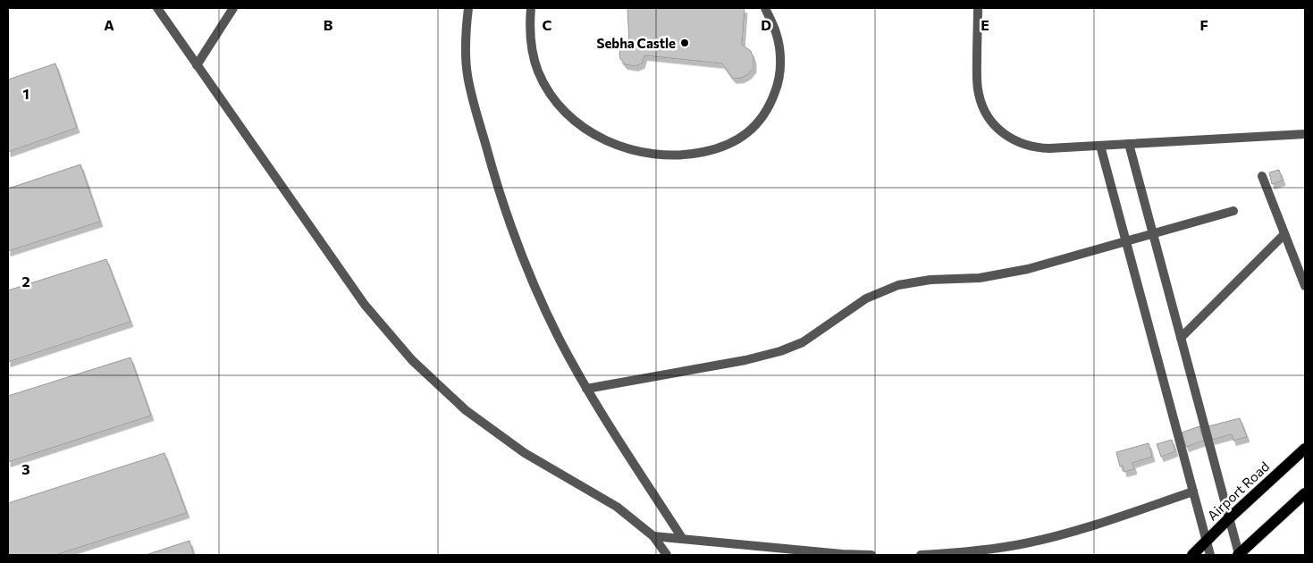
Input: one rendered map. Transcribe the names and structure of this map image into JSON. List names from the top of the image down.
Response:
{
  "streets": {
    "main road": ["Airport Road"]
  },
  "places": ["Sebha Castle"],
  "grid": {
    "columns": [
      "A",
      "B",
      "C",
      "D",
      "E",
      "F"
    ],
    "rows": ["1", "2", "3"]
  }
}
